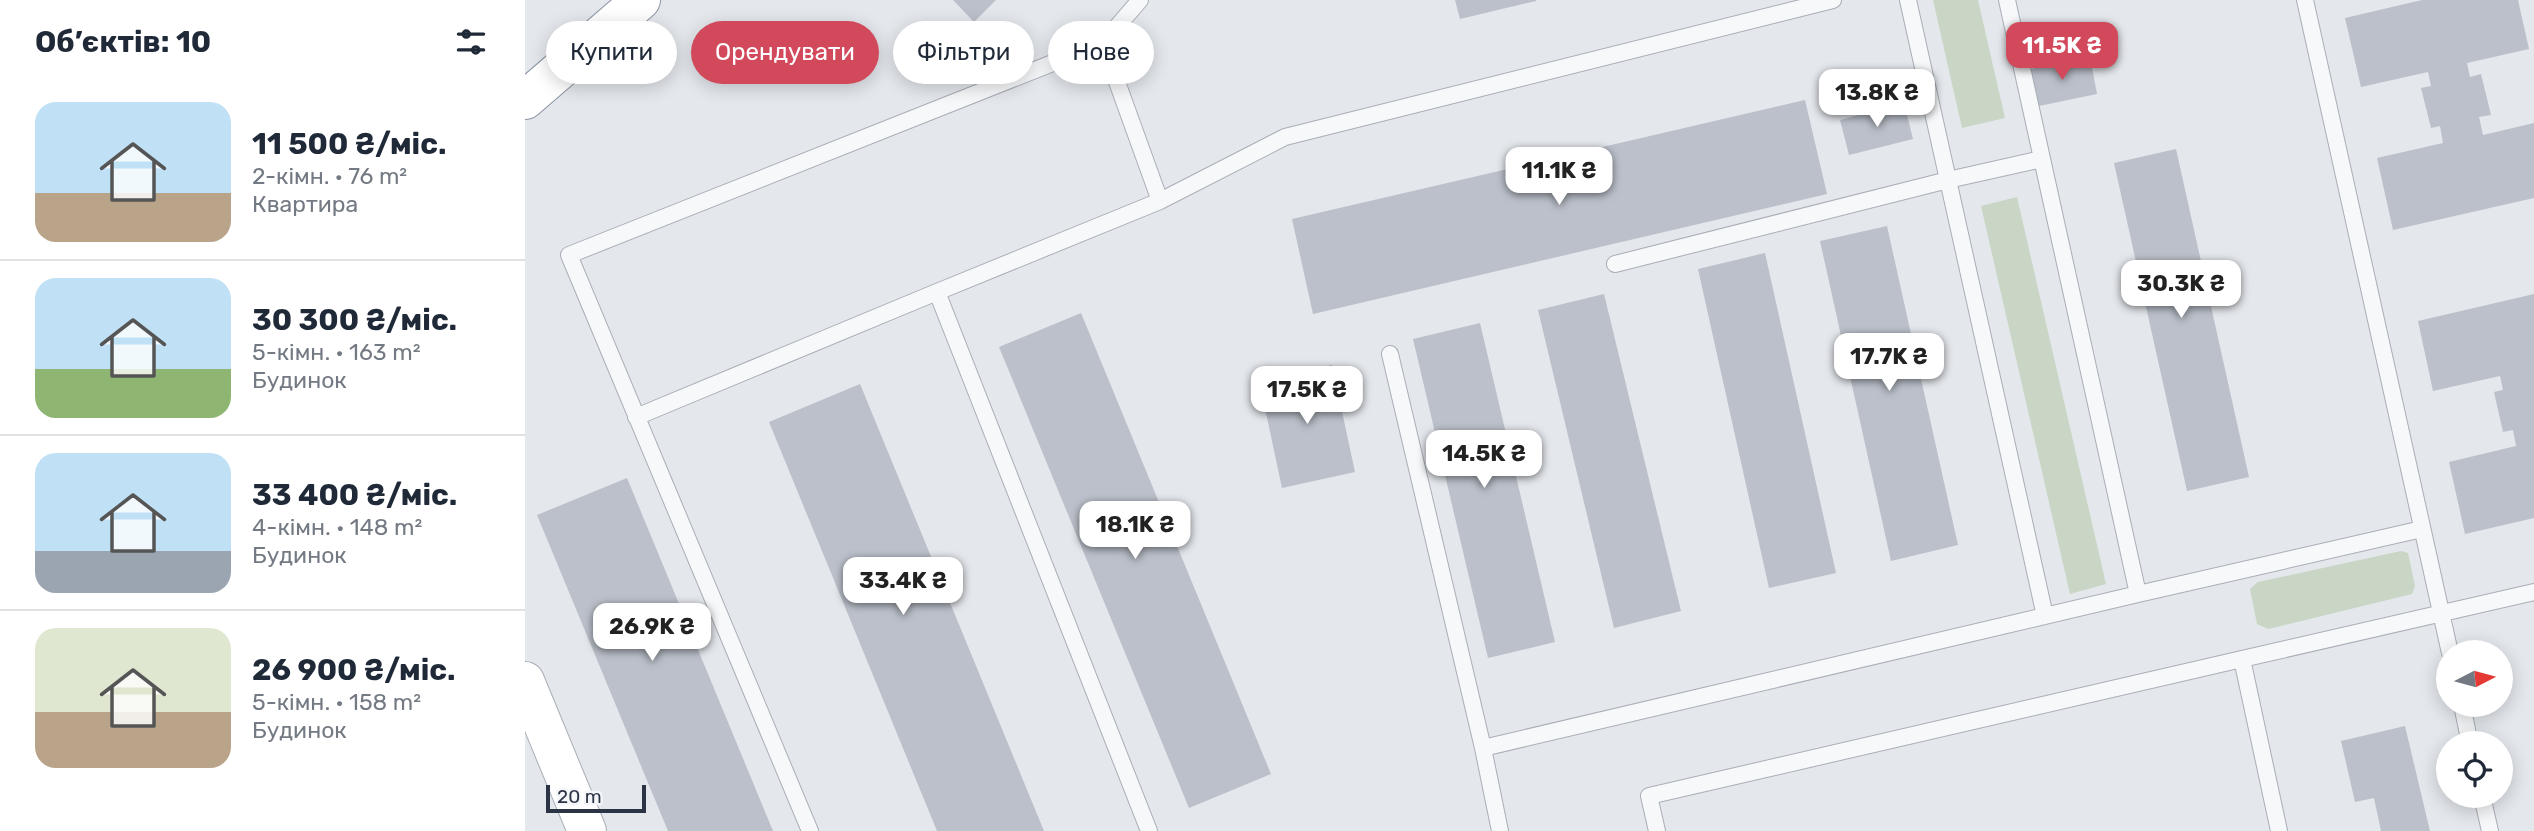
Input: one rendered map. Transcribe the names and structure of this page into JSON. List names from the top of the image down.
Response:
{
  "scale_bar": "20 m",
  "north": "right",
  "page": {
    "heading": "Об’єктів: 10",
    "chip": [
      "Купити",
      "Орендувати",
      "Фільтри",
      "Нове"
    ],
    "price": [
      "11.5K ₴",
      "13.8K ₴",
      "11.1K ₴",
      "30.3K ₴",
      "17.7K ₴",
      "17.5K ₴",
      "14.5K ₴",
      "18.1K ₴",
      "33.4K ₴",
      "26.9K ₴"
    ],
    "list": [
      {
        "name": "11 500 ₴/міс.",
        "note": "2-кімн. · 76 m² · Квартира"
      },
      {
        "name": "30 300 ₴/міс.",
        "note": "5-кімн. · 163 m² · Будинок"
      },
      {
        "name": "33 400 ₴/міс.",
        "note": "4-кімн. · 148 m² · Будинок"
      },
      {
        "name": "26 900 ₴/міс.",
        "note": "5-кімн. · 158 m² · Будинок"
      }
    ],
    "scale": "20 m"
  }
}
